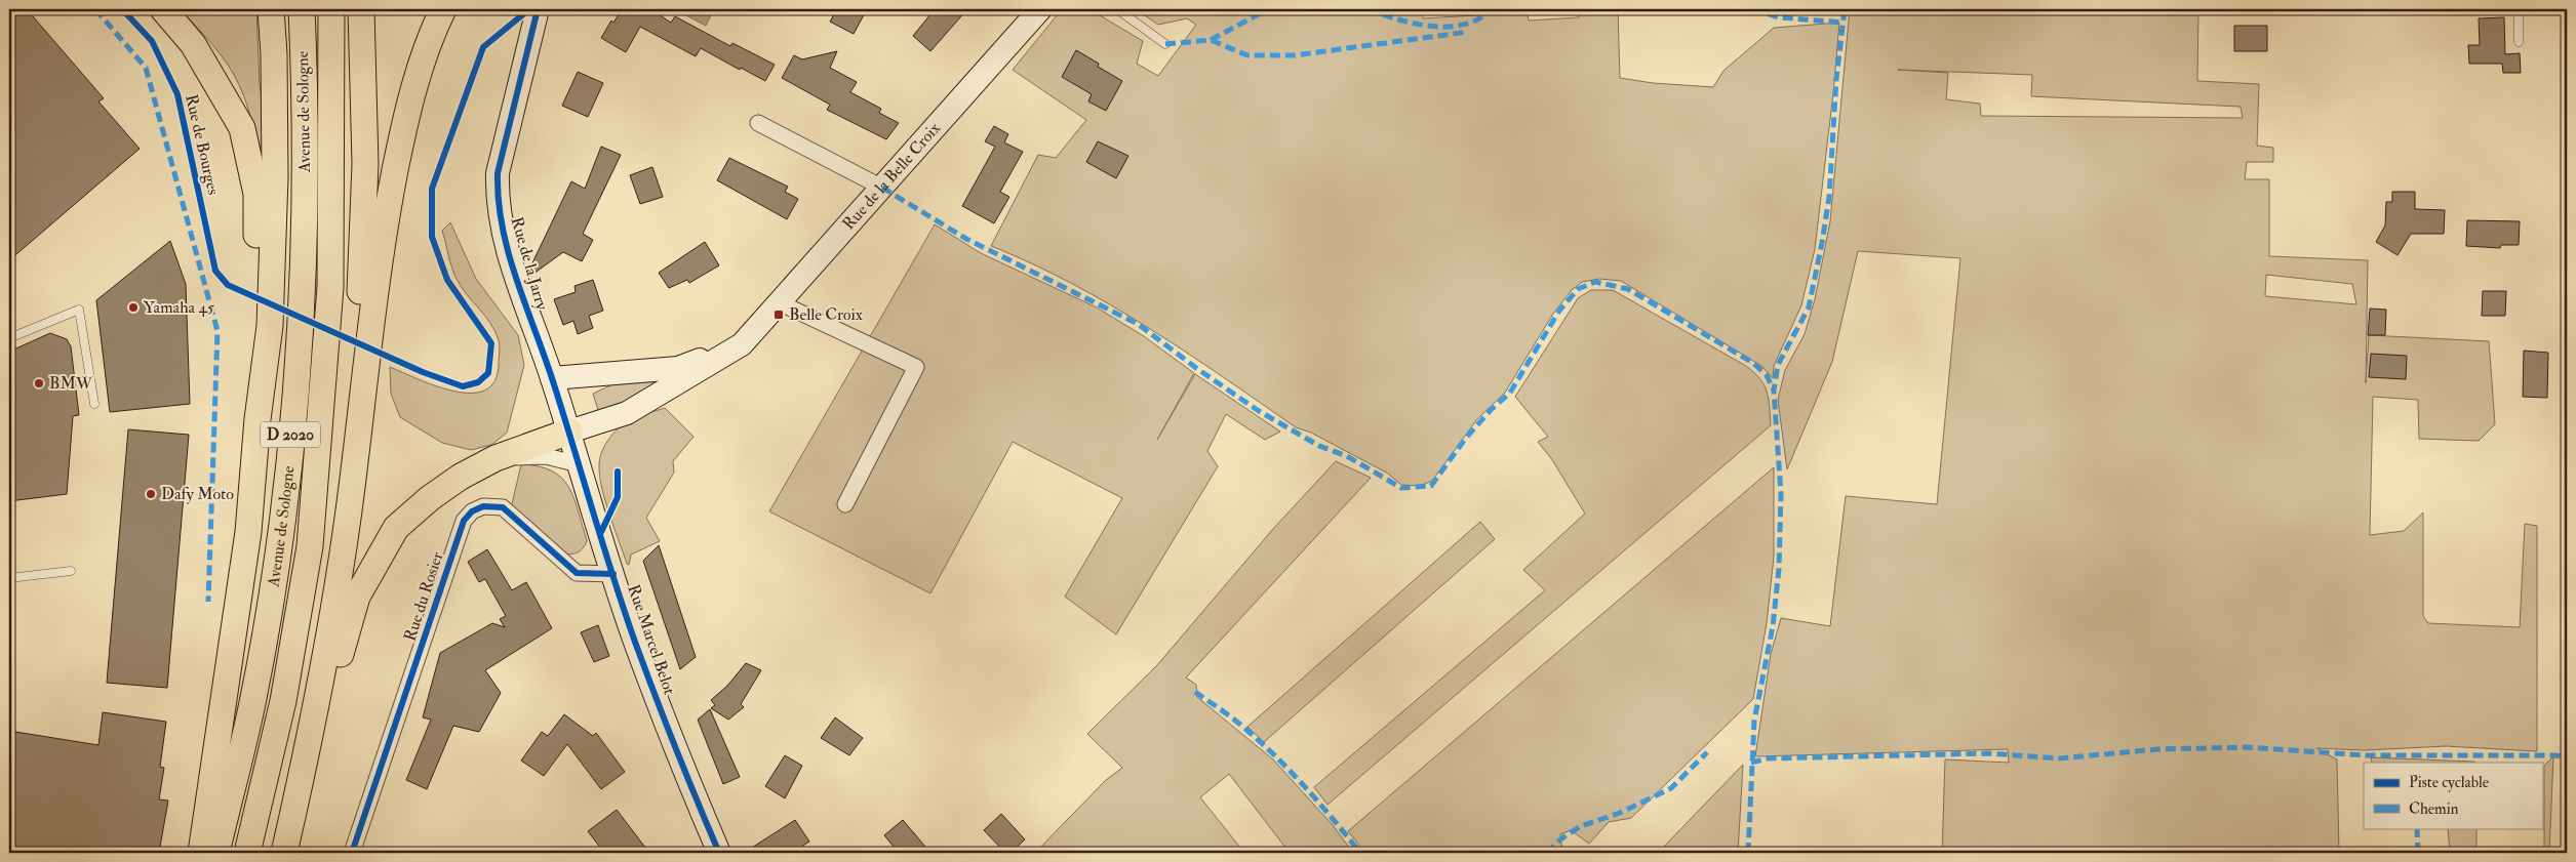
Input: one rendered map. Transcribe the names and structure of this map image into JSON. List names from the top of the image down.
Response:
{
  "streets": {
    "main road": [
      "Avenue de Sologne",
      "Rue de la Belle Croix",
      "Rue de la Jarry",
      "D 2020",
      "Rue Marcel Belot"
    ],
    "street": ["Rue du Rosier"],
    "cycle path": ["Rue de Bourges"]
  },
  "crossings": [
    ["Rue de la Belle Croix", "Rue de la Jarry"],
    ["Rue de la Belle Croix", "Rue Marcel Belot"],
    ["Rue de la Jarry", "Rue Marcel Belot"],
    ["Rue du Rosier", "Rue Marcel Belot"]
  ],
  "places": {
    "other": ["Yamaha 45", "BMW", "Dafy Moto"],
    "transit": ["Belle Croix"]
  },
  "legend": ["Piste cyclable", "Chemin"]
}
